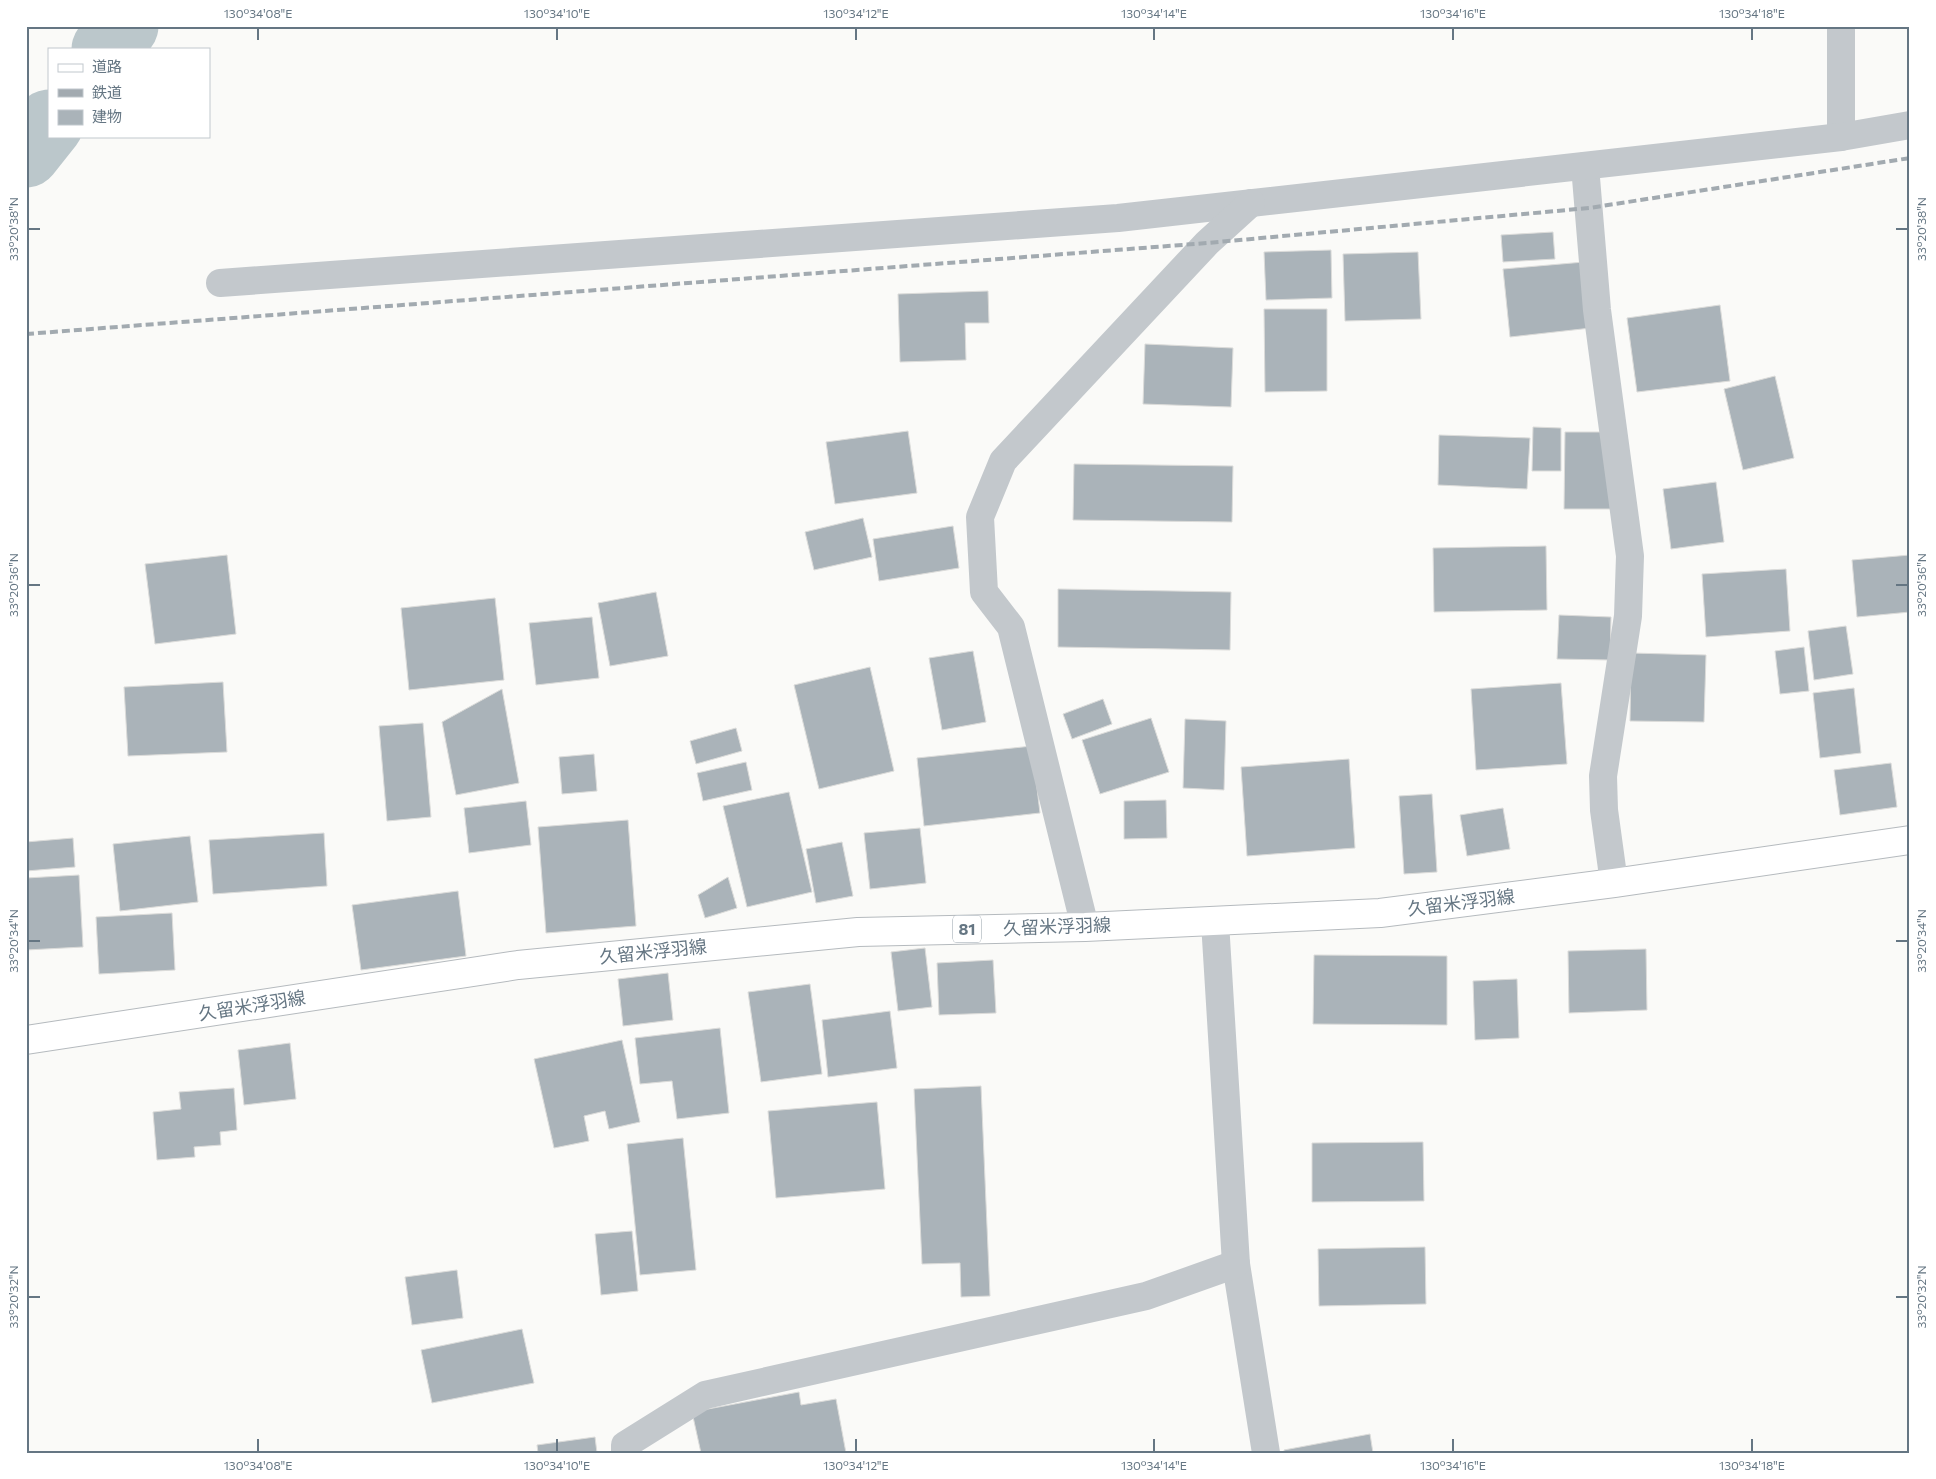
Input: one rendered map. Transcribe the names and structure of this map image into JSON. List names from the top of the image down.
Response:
{
  "streets": {
    "main road": ["久留米浮羽線", "81"]
  },
  "legend": ["道路", "鉄道", "建物"],
  "coordinates": [
    "130°34'08\"E",
    "130°34'10\"E",
    "130°34'12\"E",
    "130°34'14\"E",
    "130°34'16\"E",
    "130°34'18\"E",
    "33°20'38\"N",
    "33°20'36\"N",
    "33°20'34\"N",
    "33°20'32\"N"
  ]
}
